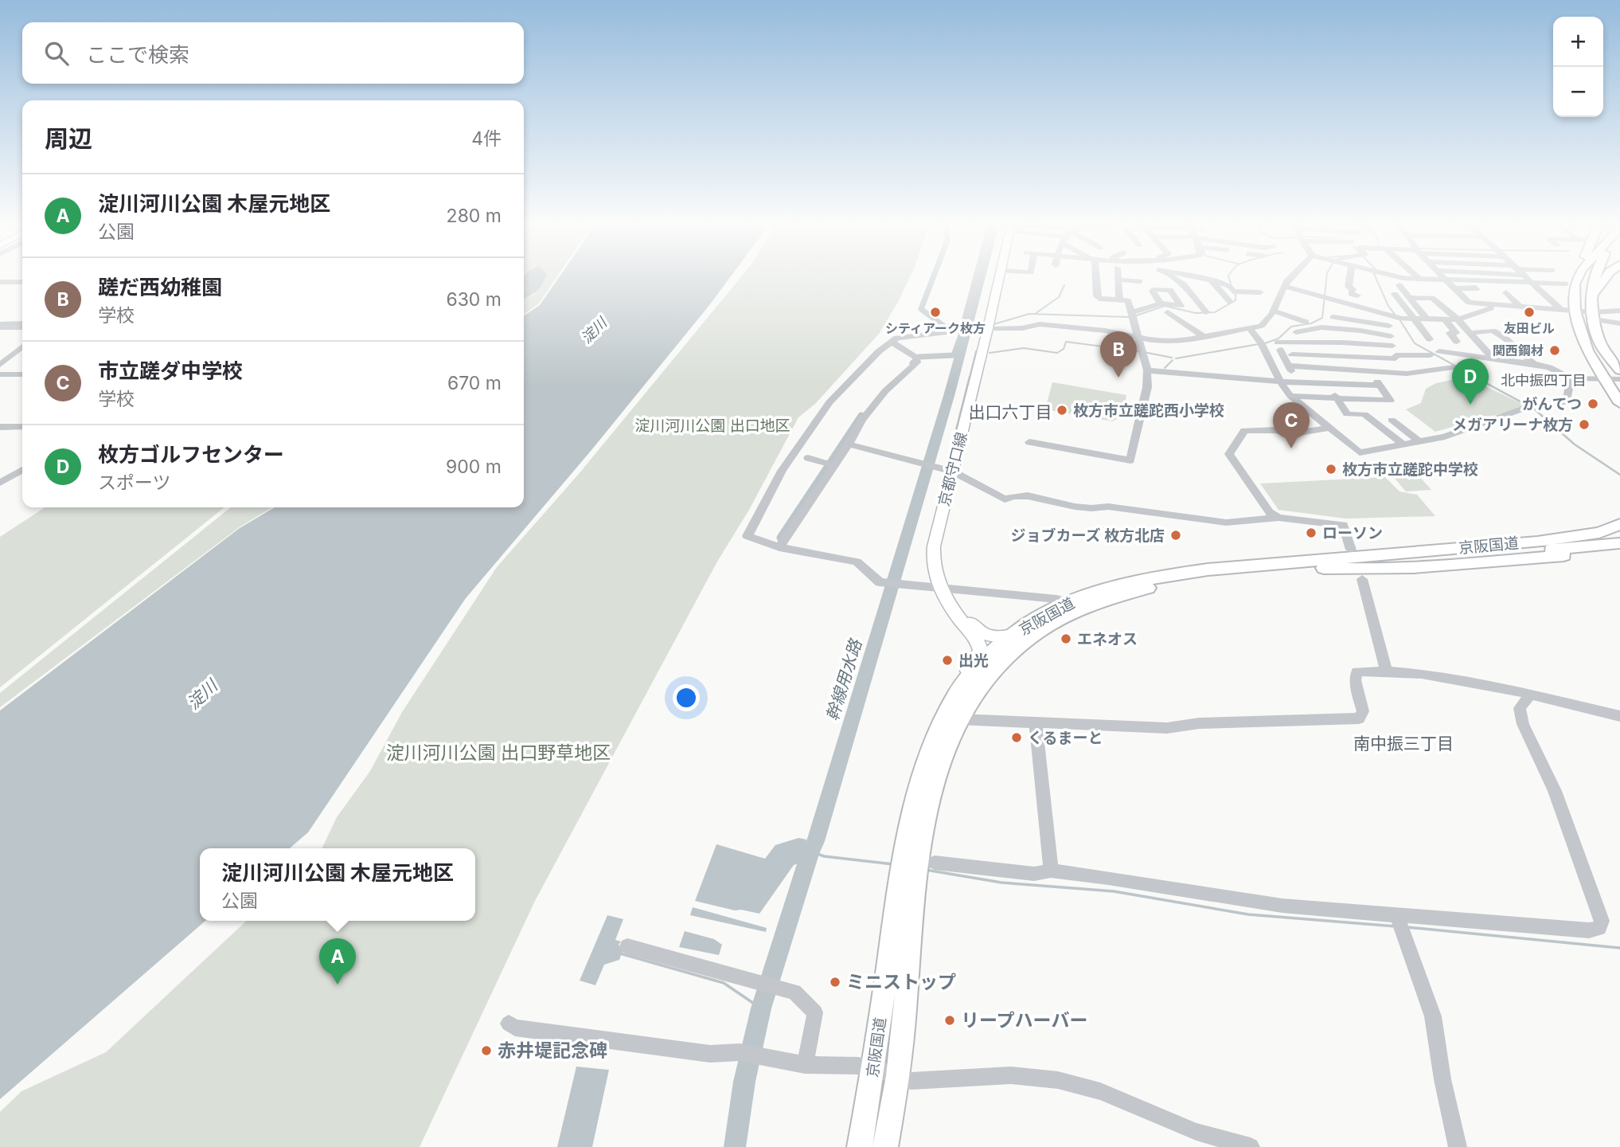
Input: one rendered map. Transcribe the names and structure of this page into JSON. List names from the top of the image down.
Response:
{
  "streets": {
    "highway": ["京阪国道"],
    "main road": ["京都守口線"]
  },
  "crossings": [
    ["京都守口線", "京阪国道"]
  ],
  "districts": ["北中振四丁目", "出口六丁目", "南中振三丁目"],
  "water": ["淀川", "幹線用水路"],
  "parks": ["淀川河川公園 出口地区", "淀川河川公園 出口野草地区"],
  "places": [
    "シティアーク枚方",
    "友田ビル",
    "関西鋼材",
    "がんてつ",
    "枚方市立蹉跎西小学校",
    "メガアリーナ枚方",
    "枚方市立蹉跎中学校",
    "ローソン",
    "ジョブカーズ 枚方北店",
    "エネオス",
    "出光",
    "くるまーと",
    "ミニストップ",
    "リープハーバー",
    "赤井堤記念碑"
  ],
  "page": {
    "map_buttons": ["+", "−"],
    "search": "ここで検索",
    "heading": ["周辺", "4件"],
    "list": [
      {
        "mark": "A",
        "name": "淀川河川公園 木屋元地区",
        "note": "公園",
        "value": "280 m"
      },
      {
        "mark": "B",
        "name": "蹉だ西幼稚園",
        "note": "学校",
        "value": "630 m"
      },
      {
        "mark": "C",
        "name": "市立蹉ダ中学校",
        "note": "学校",
        "value": "670 m"
      },
      {
        "mark": "D",
        "name": "枚方ゴルフセンター",
        "note": "スポーツ",
        "value": "900 m"
      }
    ],
    "pins": [
      "B",
      "D",
      "C",
      "A"
    ],
    "popup": ["淀川河川公園 木屋元地区", "公園"]
  }
}
